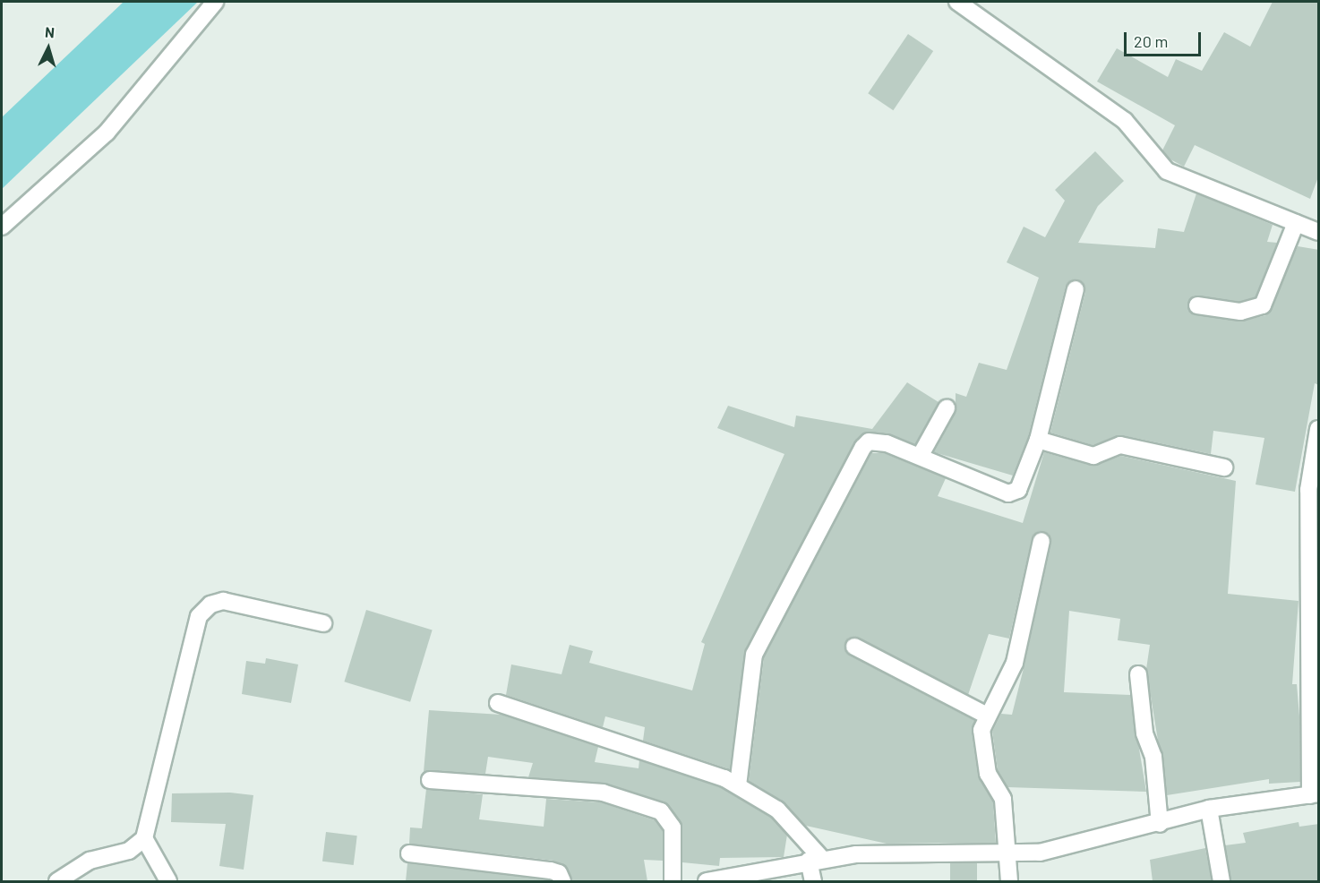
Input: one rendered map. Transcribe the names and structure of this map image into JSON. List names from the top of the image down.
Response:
{
  "scale_bar": "20 m",
  "north": "top"
}
